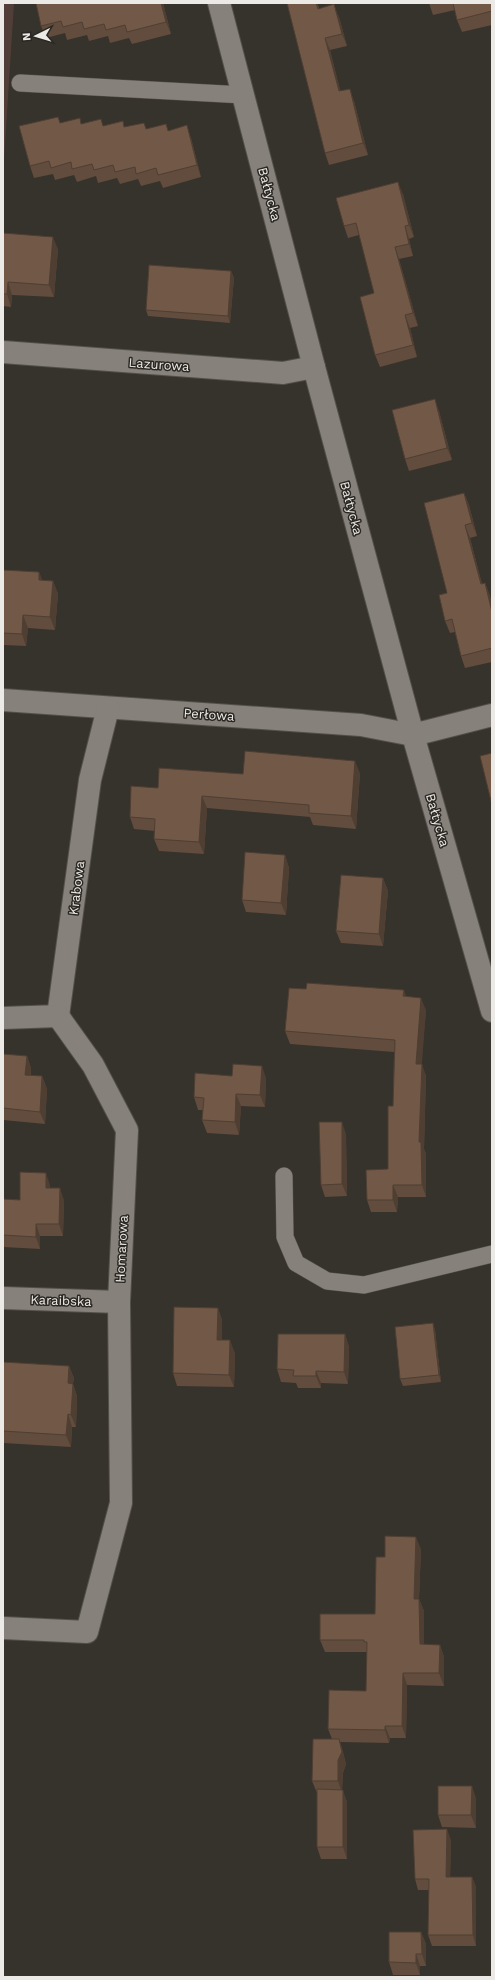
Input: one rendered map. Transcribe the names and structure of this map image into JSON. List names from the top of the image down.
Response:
{
  "streets": {
    "street": [
      "Bałtycka",
      "Lazurowa",
      "Perłowa",
      "Krabowa",
      "Homarowa",
      "Karaibska"
    ]
  },
  "crossings": [
    ["Bałtycka", "Lazurowa"],
    ["Bałtycka", "Perłowa"],
    ["Perłowa", "Krabowa"],
    ["Krabowa", "Homarowa"],
    ["Homarowa", "Karaibska"]
  ],
  "north": "left"
}
